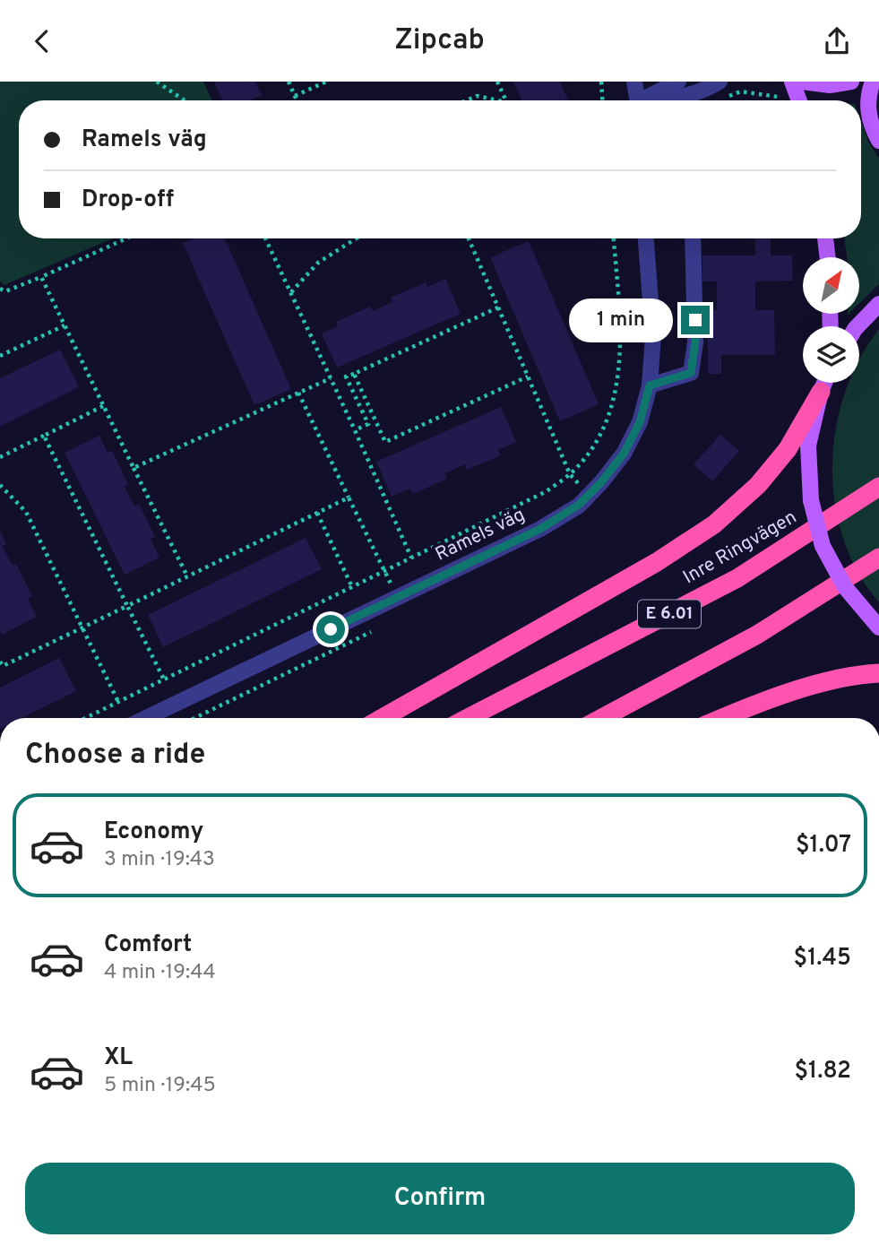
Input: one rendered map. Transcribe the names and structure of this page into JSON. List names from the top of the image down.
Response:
{
  "streets": {
    "highway": ["Inre Ringvägen", "E 6.01"],
    "street": ["Ramels väg"]
  },
  "north": "top right",
  "page": {
    "header": "Zipcab",
    "banner": ["Ramels väg", "Drop-off"],
    "bubble": "1 min",
    "heading": "Choose a ride",
    "list": [
      {
        "name": "Economy",
        "note": "3 min · 19:43",
        "value": "$1.07"
      },
      {
        "name": "Comfort",
        "note": "4 min · 19:44",
        "value": "$1.45"
      },
      {
        "name": "XL",
        "note": "5 min · 19:45",
        "value": "$1.82"
      }
    ],
    "buttons": "Confirm"
  }
}
